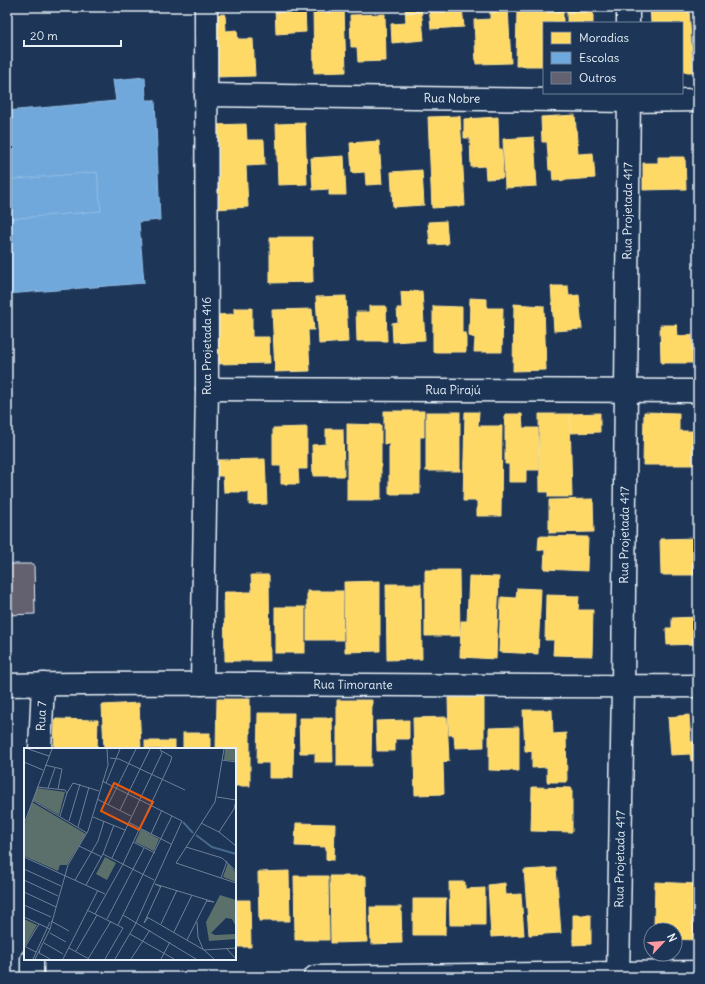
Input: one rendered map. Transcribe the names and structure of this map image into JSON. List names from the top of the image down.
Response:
{
  "streets": {
    "street": [
      "Rua Nobre",
      "Rua Projetada 417",
      "Rua Projetada 416",
      "Rua Pirajú",
      "Rua Timorante",
      "Rua 7"
    ]
  },
  "crossings": [
    ["Rua Nobre", "Rua Projetada 417"],
    ["Rua Nobre", "Rua Projetada 416"],
    ["Rua Projetada 417", "Rua Pirajú"],
    ["Rua Projetada 417", "Rua Timorante"],
    ["Rua Projetada 416", "Rua Pirajú"],
    ["Rua Projetada 416", "Rua Timorante"],
    ["Rua Timorante", "Rua 7"]
  ],
  "legend": ["Moradias", "Escolas", "Outros"],
  "scale_bar": "20 m",
  "north": "top right"
}
